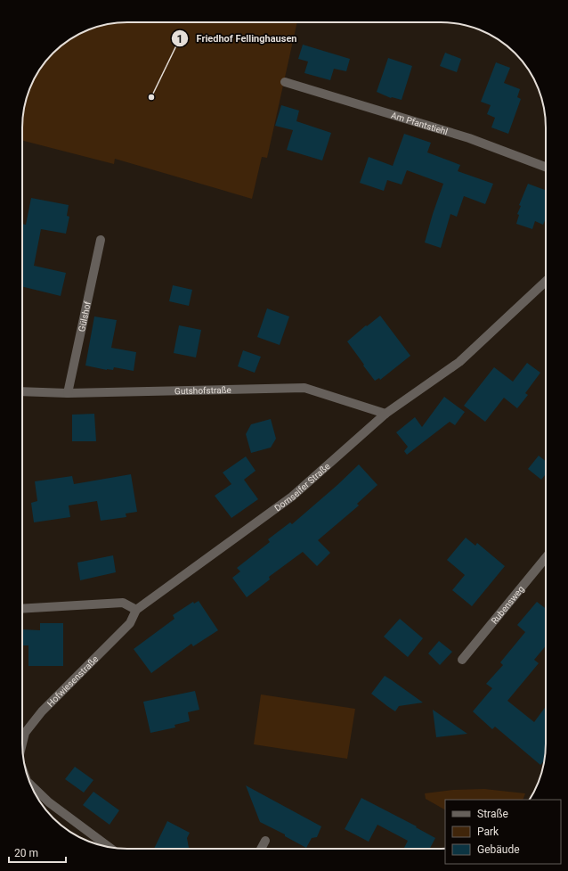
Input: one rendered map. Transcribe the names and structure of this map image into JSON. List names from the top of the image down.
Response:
{
  "streets": {
    "street": [
      "Am Pfantstiehl",
      "Gülshof",
      "Gutshofstraße",
      "Dornseifer Straße",
      "Rubensweg",
      "Hofwiesenstraße"
    ]
  },
  "crossings": [
    ["Gülshof", "Gutshofstraße"],
    ["Gutshofstraße", "Dornseifer Straße"],
    ["Dornseifer Straße", "Hofwiesenstraße"]
  ],
  "places": ["Friedhof Fellinghausen"],
  "legend": ["Straße", "Park", "Gebäude"],
  "scale_bar": "20 m"
}
